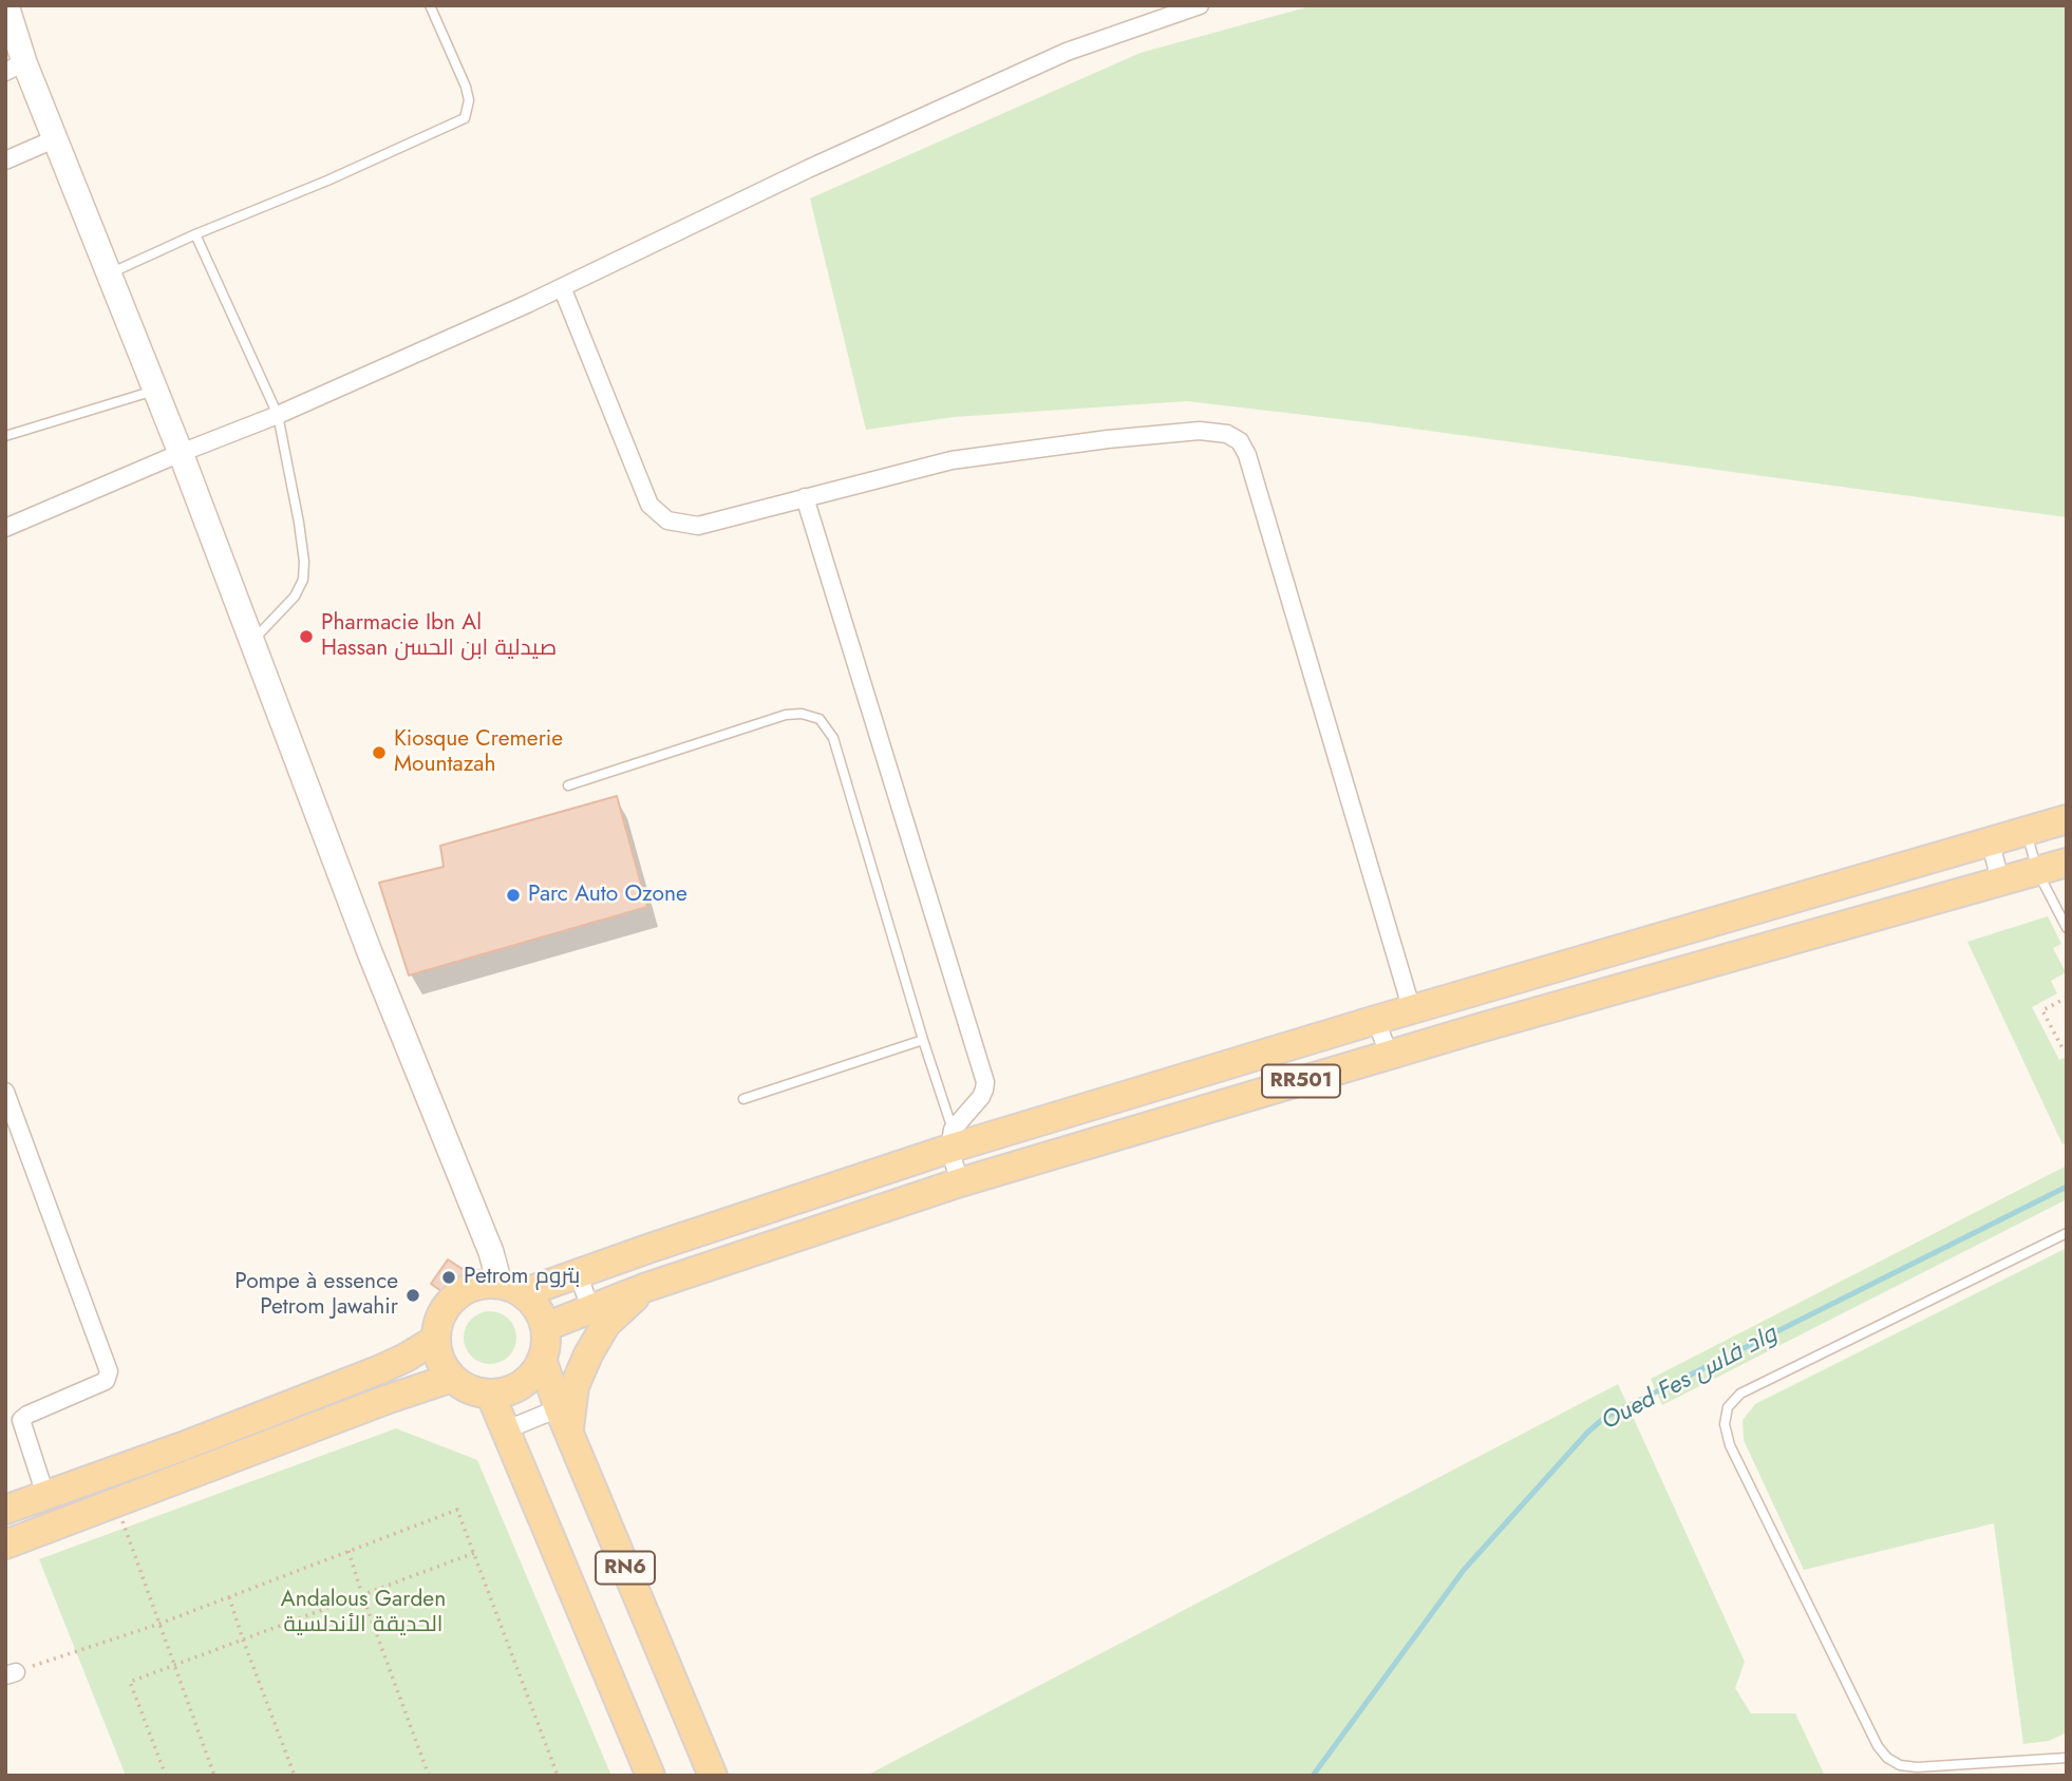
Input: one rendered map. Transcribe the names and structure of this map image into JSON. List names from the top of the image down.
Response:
{
  "streets": {
    "main road": ["RR501", "RN6"]
  },
  "crossings": [
    ["RR501", "RN6"]
  ],
  "water": ["Oued Fes واد فاس"],
  "parks": ["Andalous Garden الحديقة الأندلسية"],
  "places": [
    "Pharmacie Ibn Al Hassan صيدلية ابن الحسن",
    "Kiosque Cremerie Mountazah",
    "Parc Auto Ozone",
    "Petrom بتروم",
    "Pompe à essence Petrom Jawahir"
  ]
}
